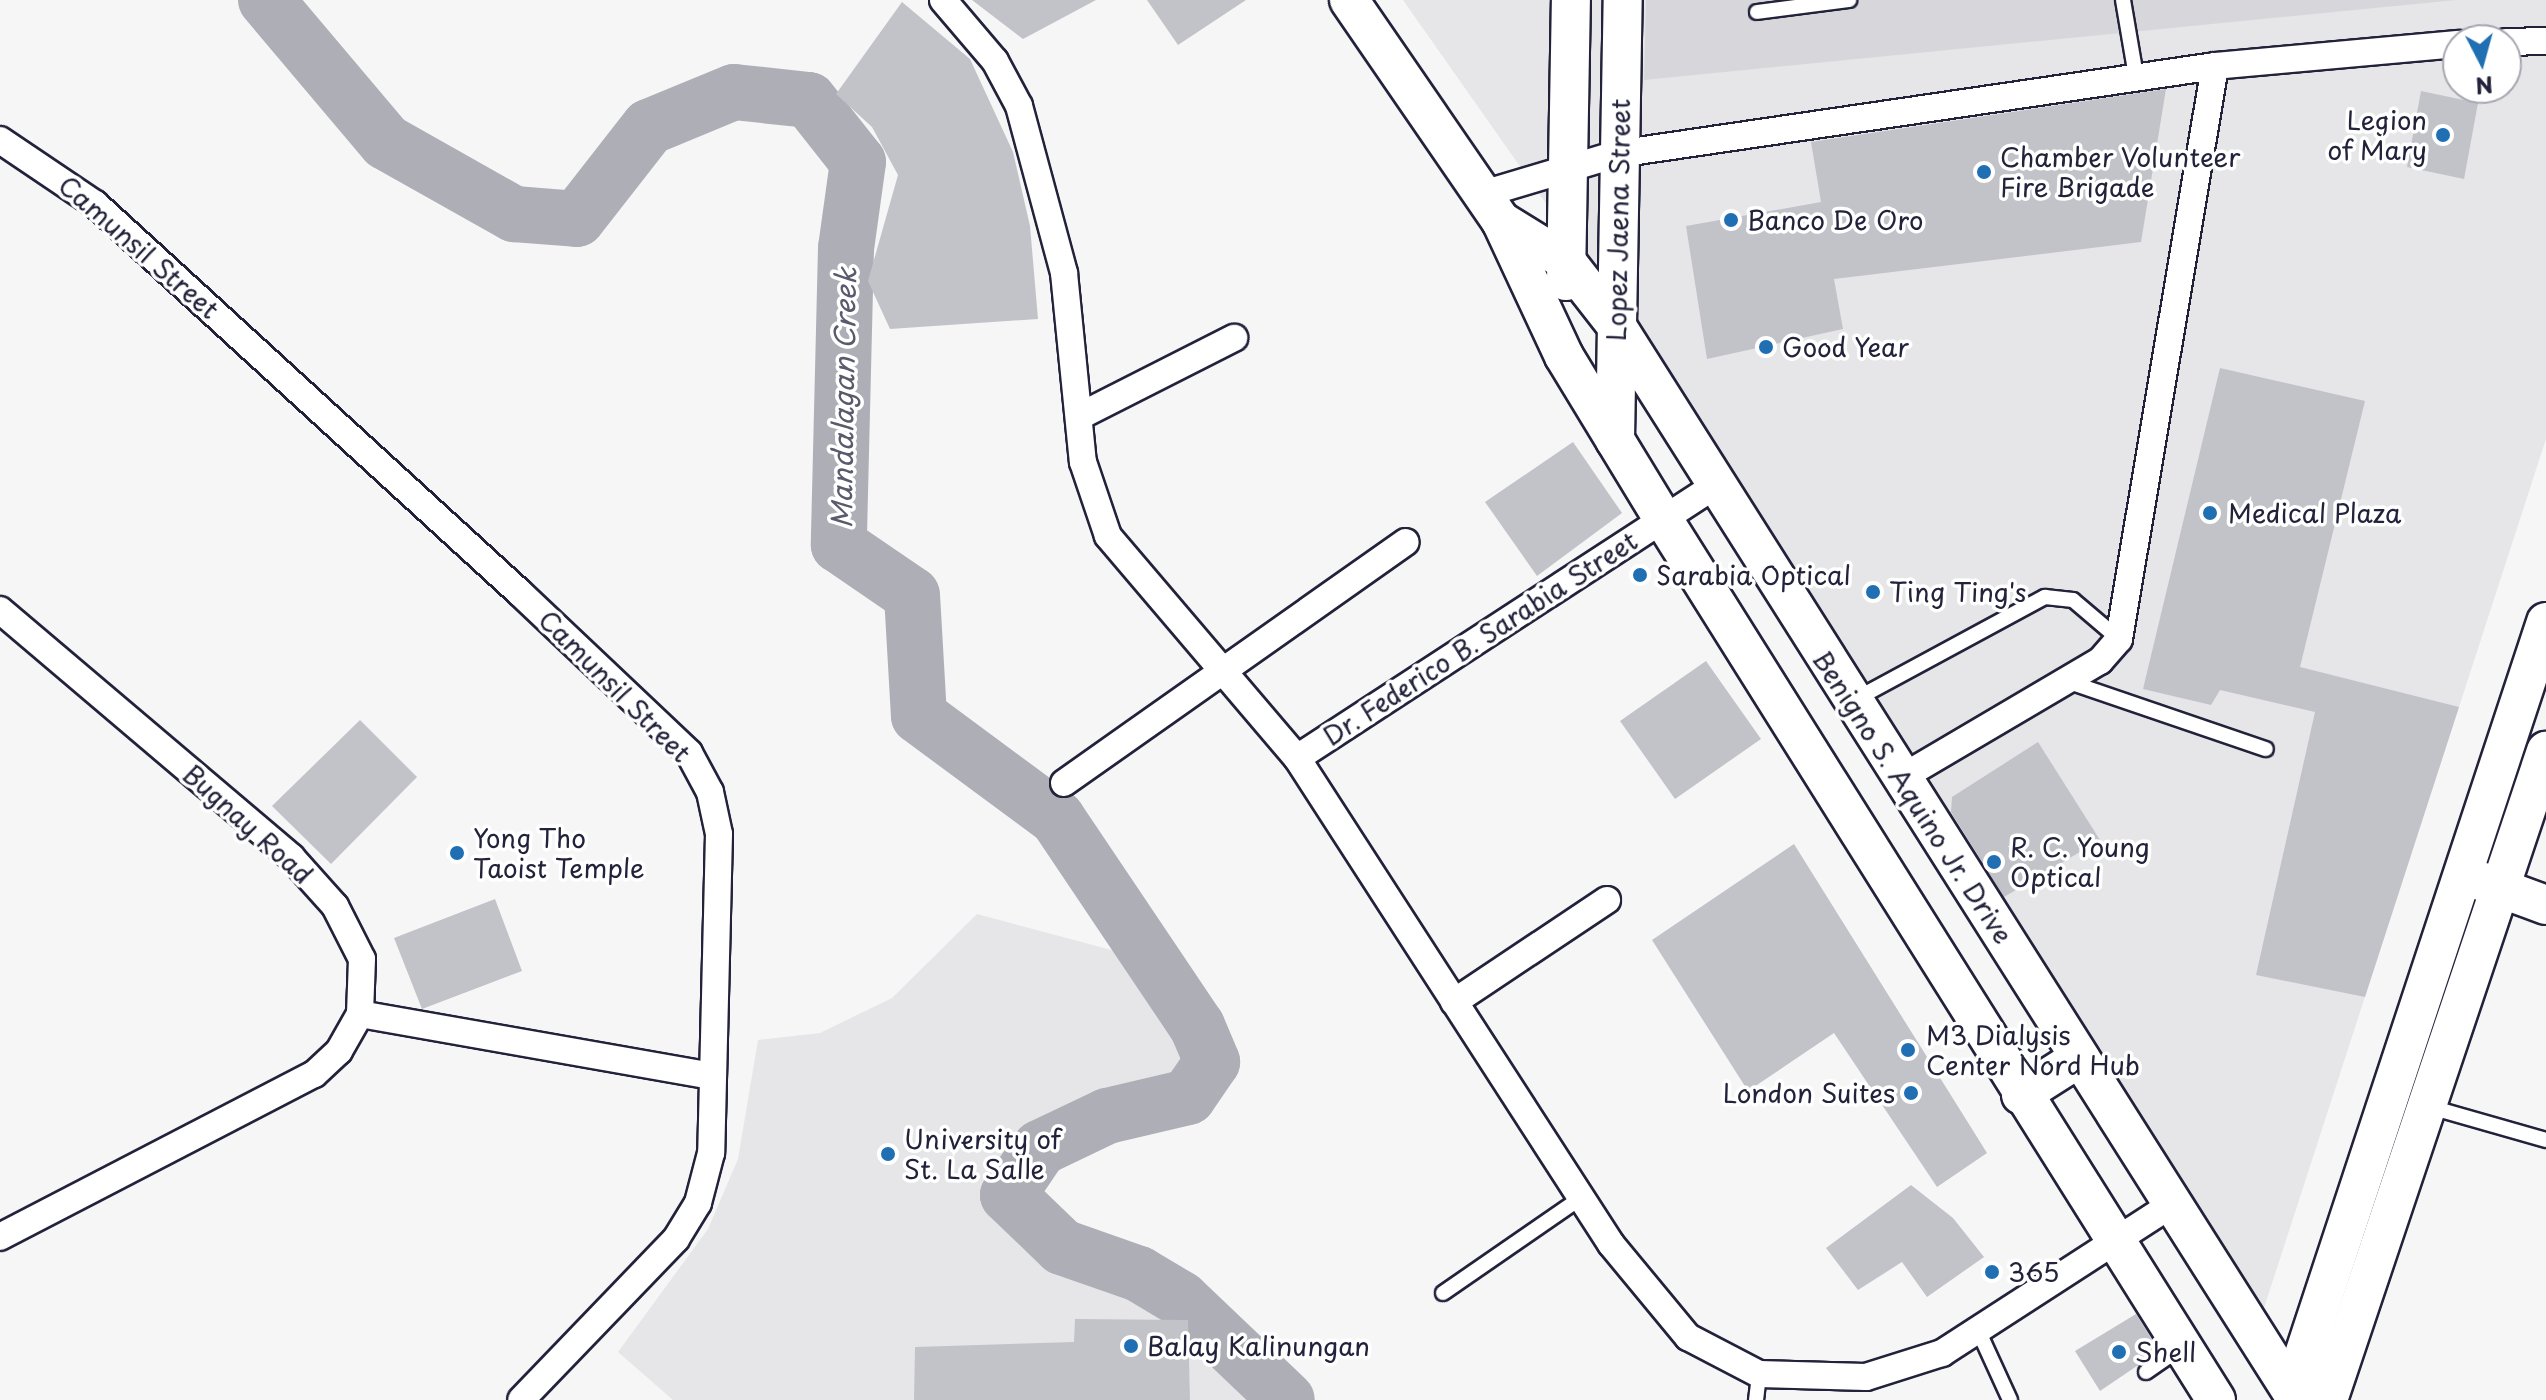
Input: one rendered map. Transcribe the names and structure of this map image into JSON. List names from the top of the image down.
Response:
{
  "streets": {
    "main road": ["Lopez Jaena Street", "Benigno S. Aquino Jr. Drive"],
    "street": ["Camunsil Street", "Dr. Federico B. Sarabia Street", "Bugnay Road"]
  },
  "crossings": [
    ["Lopez Jaena Street", "Benigno S. Aquino Jr. Drive"],
    ["Dr. Federico B. Sarabia Street", "Benigno S. Aquino Jr. Drive"]
  ],
  "water": ["Mandalagan Creek"],
  "places": [
    "Legion of Mary",
    "Chamber Volunteer Fire Brigade",
    "Banco De Oro",
    "Good Year",
    "Medical Plaza",
    "Sarabia Optical",
    "Ting Ting's",
    "Yong Tho Taoist Temple",
    "R. C. Young Optical",
    "M3 Dialysis Center Nord Hub",
    "London Suites",
    "University of St. La Salle",
    "365",
    "Balay Kalinungan",
    "Shell"
  ],
  "north": "bottom"
}
